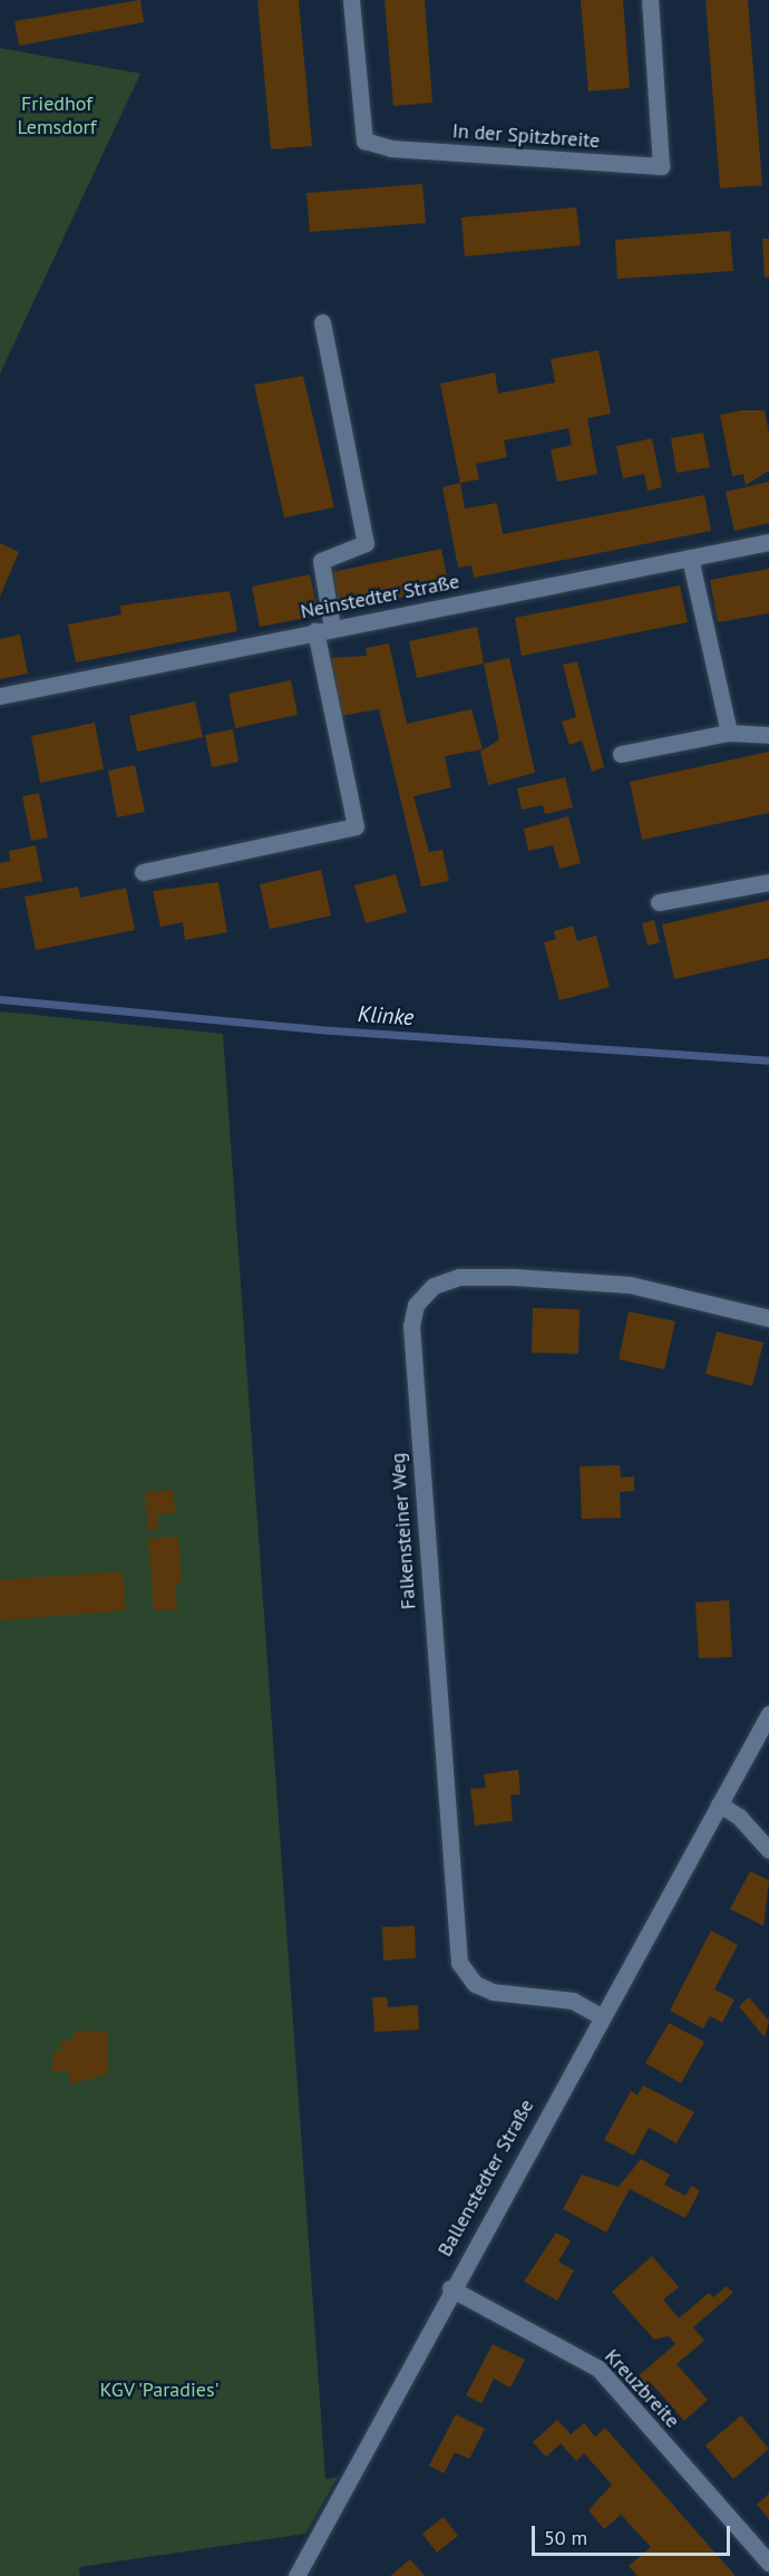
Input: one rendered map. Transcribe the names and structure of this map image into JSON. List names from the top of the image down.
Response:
{
  "streets": {
    "street": [
      "In der Spitzbreite",
      "Neinstedter Straße",
      "Falkensteiner Weg",
      "Ballenstedter Straße",
      "Kreuzbreite"
    ]
  },
  "crossings": [
    ["Falkensteiner Weg", "Ballenstedter Straße"],
    ["Ballenstedter Straße", "Kreuzbreite"]
  ],
  "water": ["Klinke"],
  "parks": ["Friedhof Lemsdorf", "KGV 'Paradies'"],
  "scale_bar": "50 m"
}
